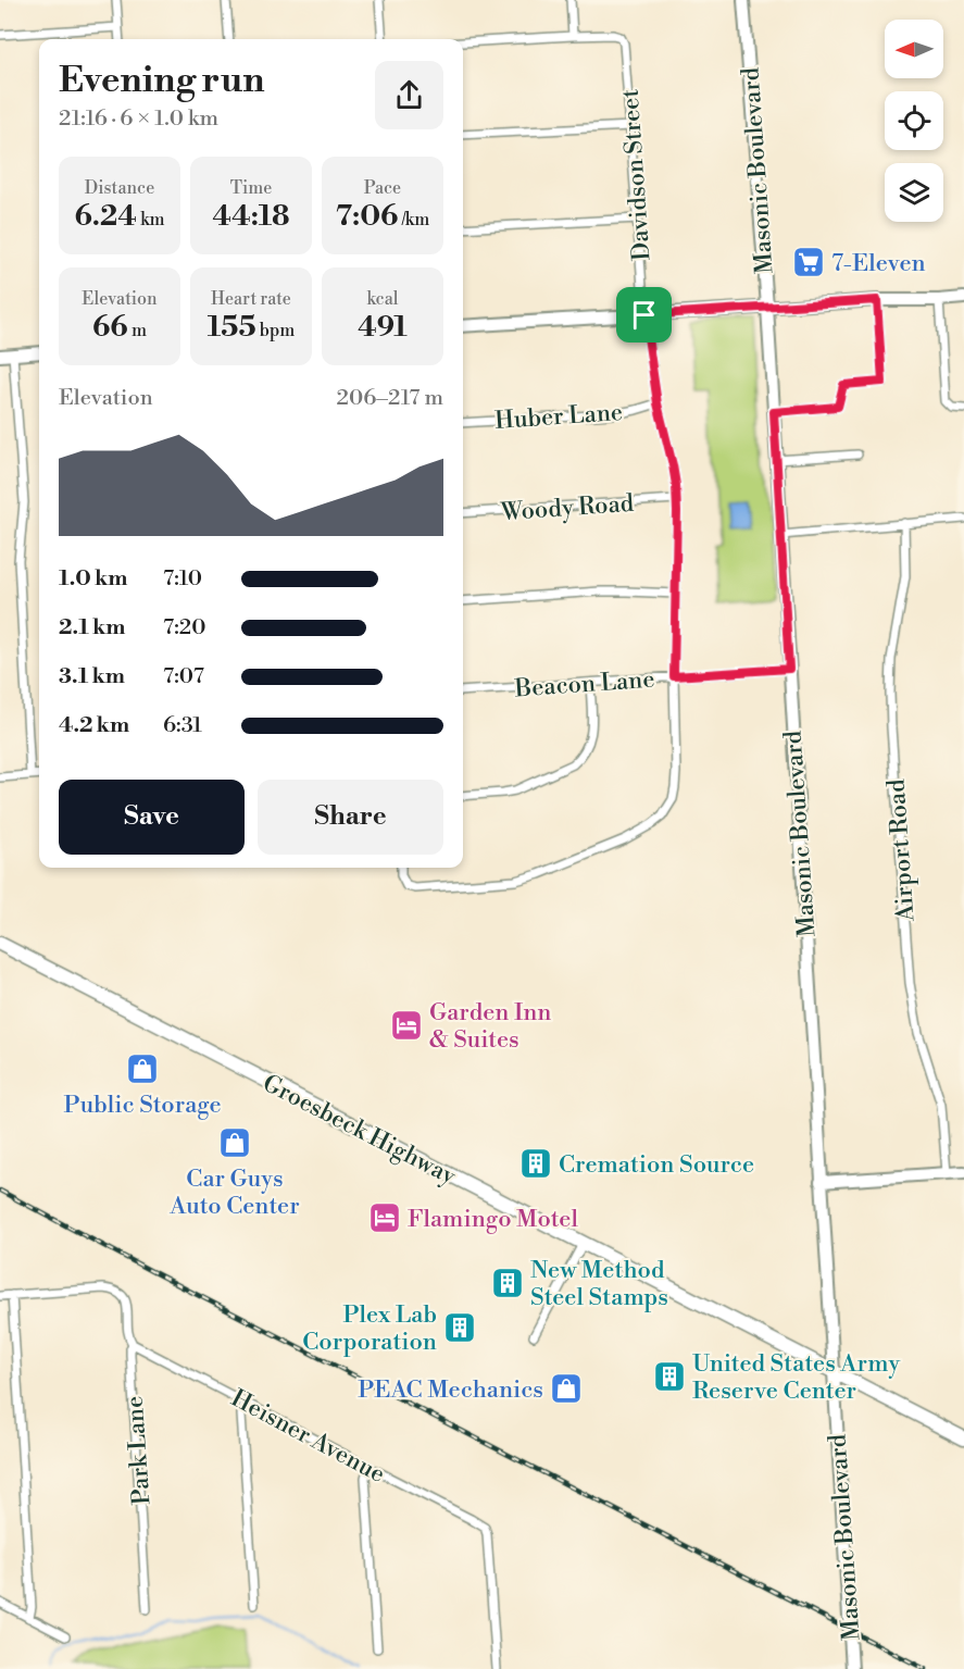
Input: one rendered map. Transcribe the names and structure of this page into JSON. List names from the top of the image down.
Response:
{
  "streets": {
    "main road": ["Groesbeck Highway"],
    "street": [
      "Masonic Boulevard",
      "Davidson Street",
      "Huber Lane",
      "Woody Road",
      "Beacon Lane",
      "Airport Road",
      "Heisner Avenue",
      "Park Lane"
    ]
  },
  "crossings": [
    ["Masonic Boulevard", "Beacon Lane"],
    ["Masonic Boulevard", "Groesbeck Highway"],
    ["Davidson Street", "Huber Lane"],
    ["Davidson Street", "Woody Road"],
    ["Davidson Street", "Beacon Lane"],
    ["Heisner Avenue", "Park Lane"]
  ],
  "places": {
    "supermarket": ["7-Eleven"],
    "hotel": ["Garden Inn & Suites", "Flamingo Motel"],
    "shop": ["Public Storage", "Car Guys Auto Center", "PEAC Mechanics"],
    "building": [
      "Cremation Source",
      "New Method Steel Stamps",
      "Plex Lab Corporation",
      "United States Army Reserve Center"
    ]
  },
  "north": "left",
  "page": {
    "heading": ["Evening run", "21:16 · 6 × 1.0 km"],
    "stats": [
      ["Distance", "6.24 km"],
      ["Time", "44:18"],
      ["Pace", "7:06 /km"],
      ["Elevation", "66 m"],
      ["Heart rate", "155 bpm"],
      ["kcal", "491"]
    ],
    "chart": ["Elevation", "206–217 m"],
    "list": [
      {
        "name": "1.0 km",
        "note": "7:10"
      },
      {
        "name": "2.1 km",
        "note": "7:20"
      },
      {
        "name": "3.1 km",
        "note": "7:07"
      },
      {
        "name": "4.2 km",
        "note": "6:31"
      }
    ],
    "buttons": ["Save", "Share"]
  }
}
